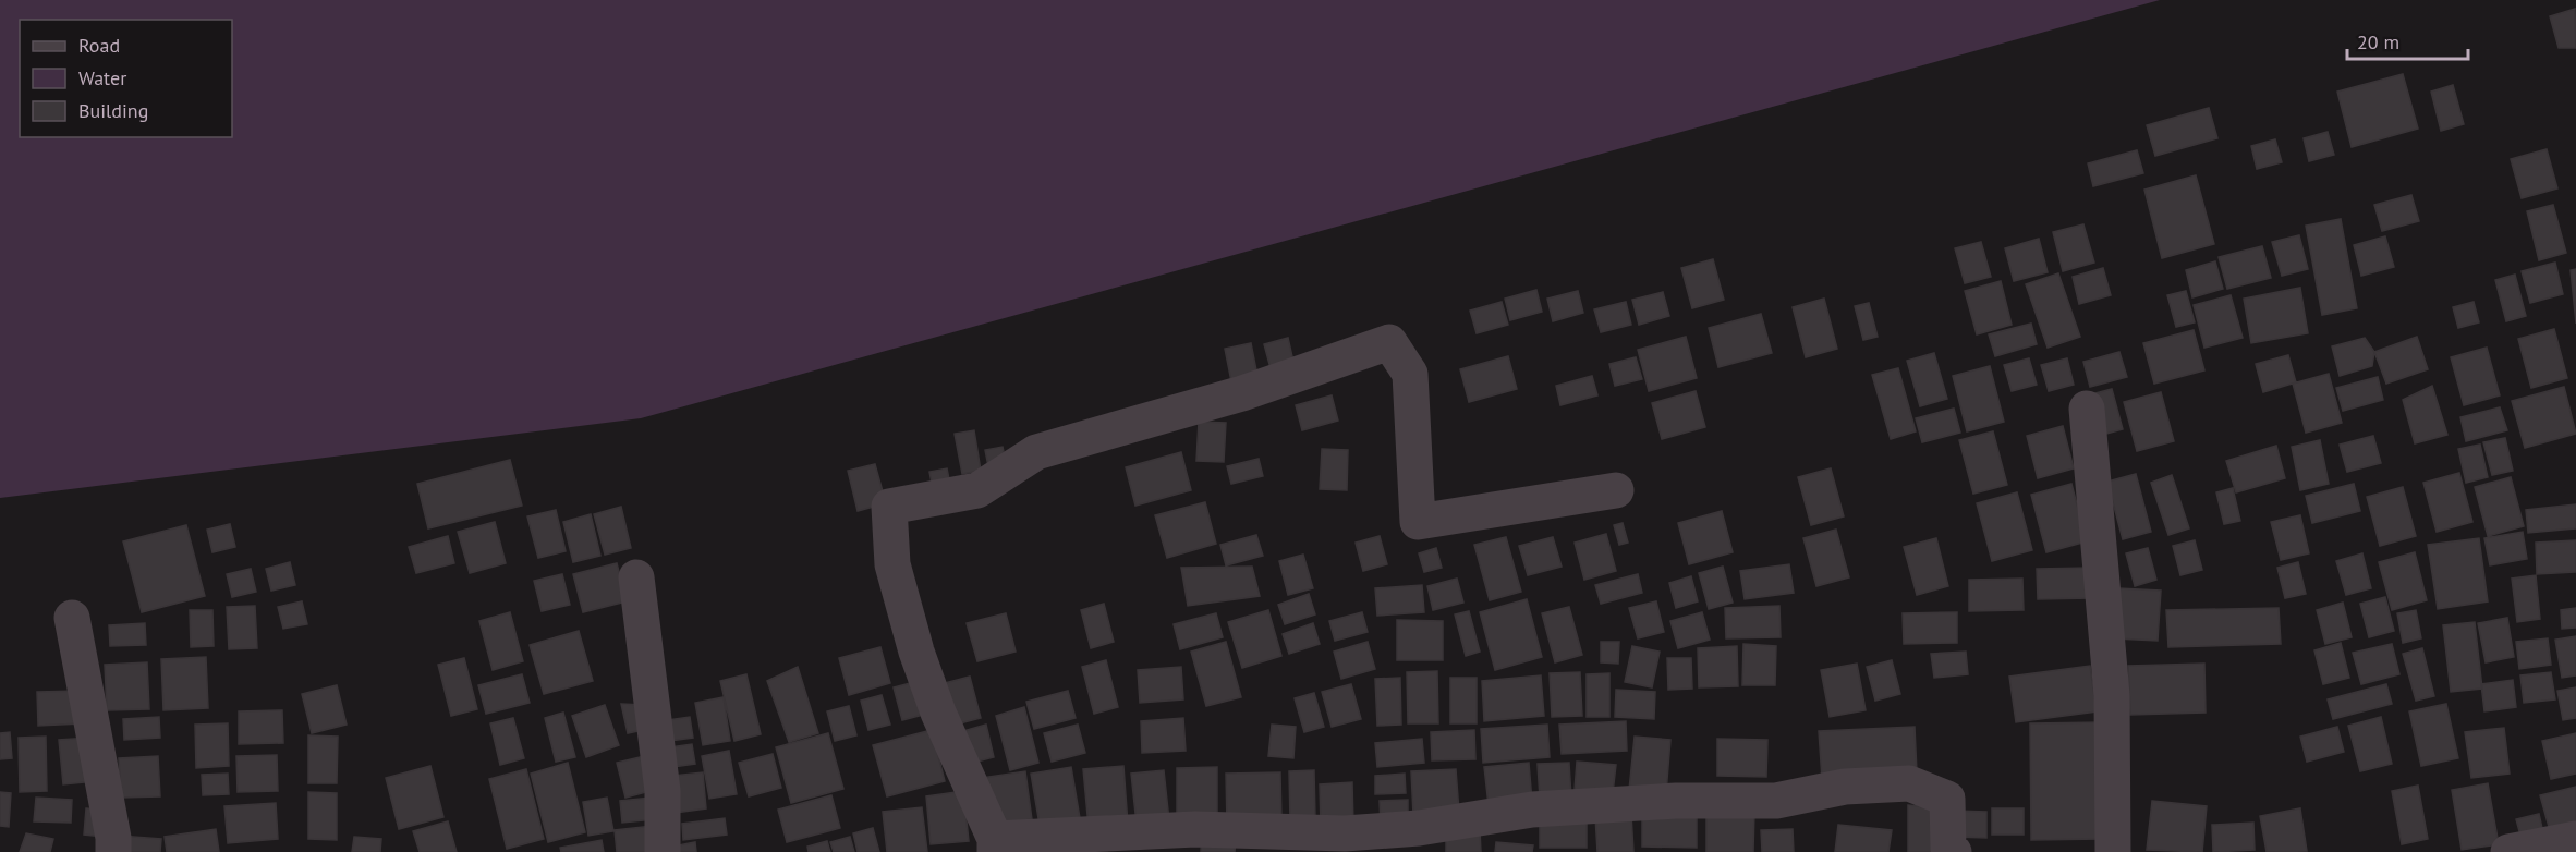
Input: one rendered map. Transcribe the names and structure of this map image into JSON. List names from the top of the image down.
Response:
{
  "legend": ["Road", "Water", "Building"],
  "scale_bar": "20 m"
}
